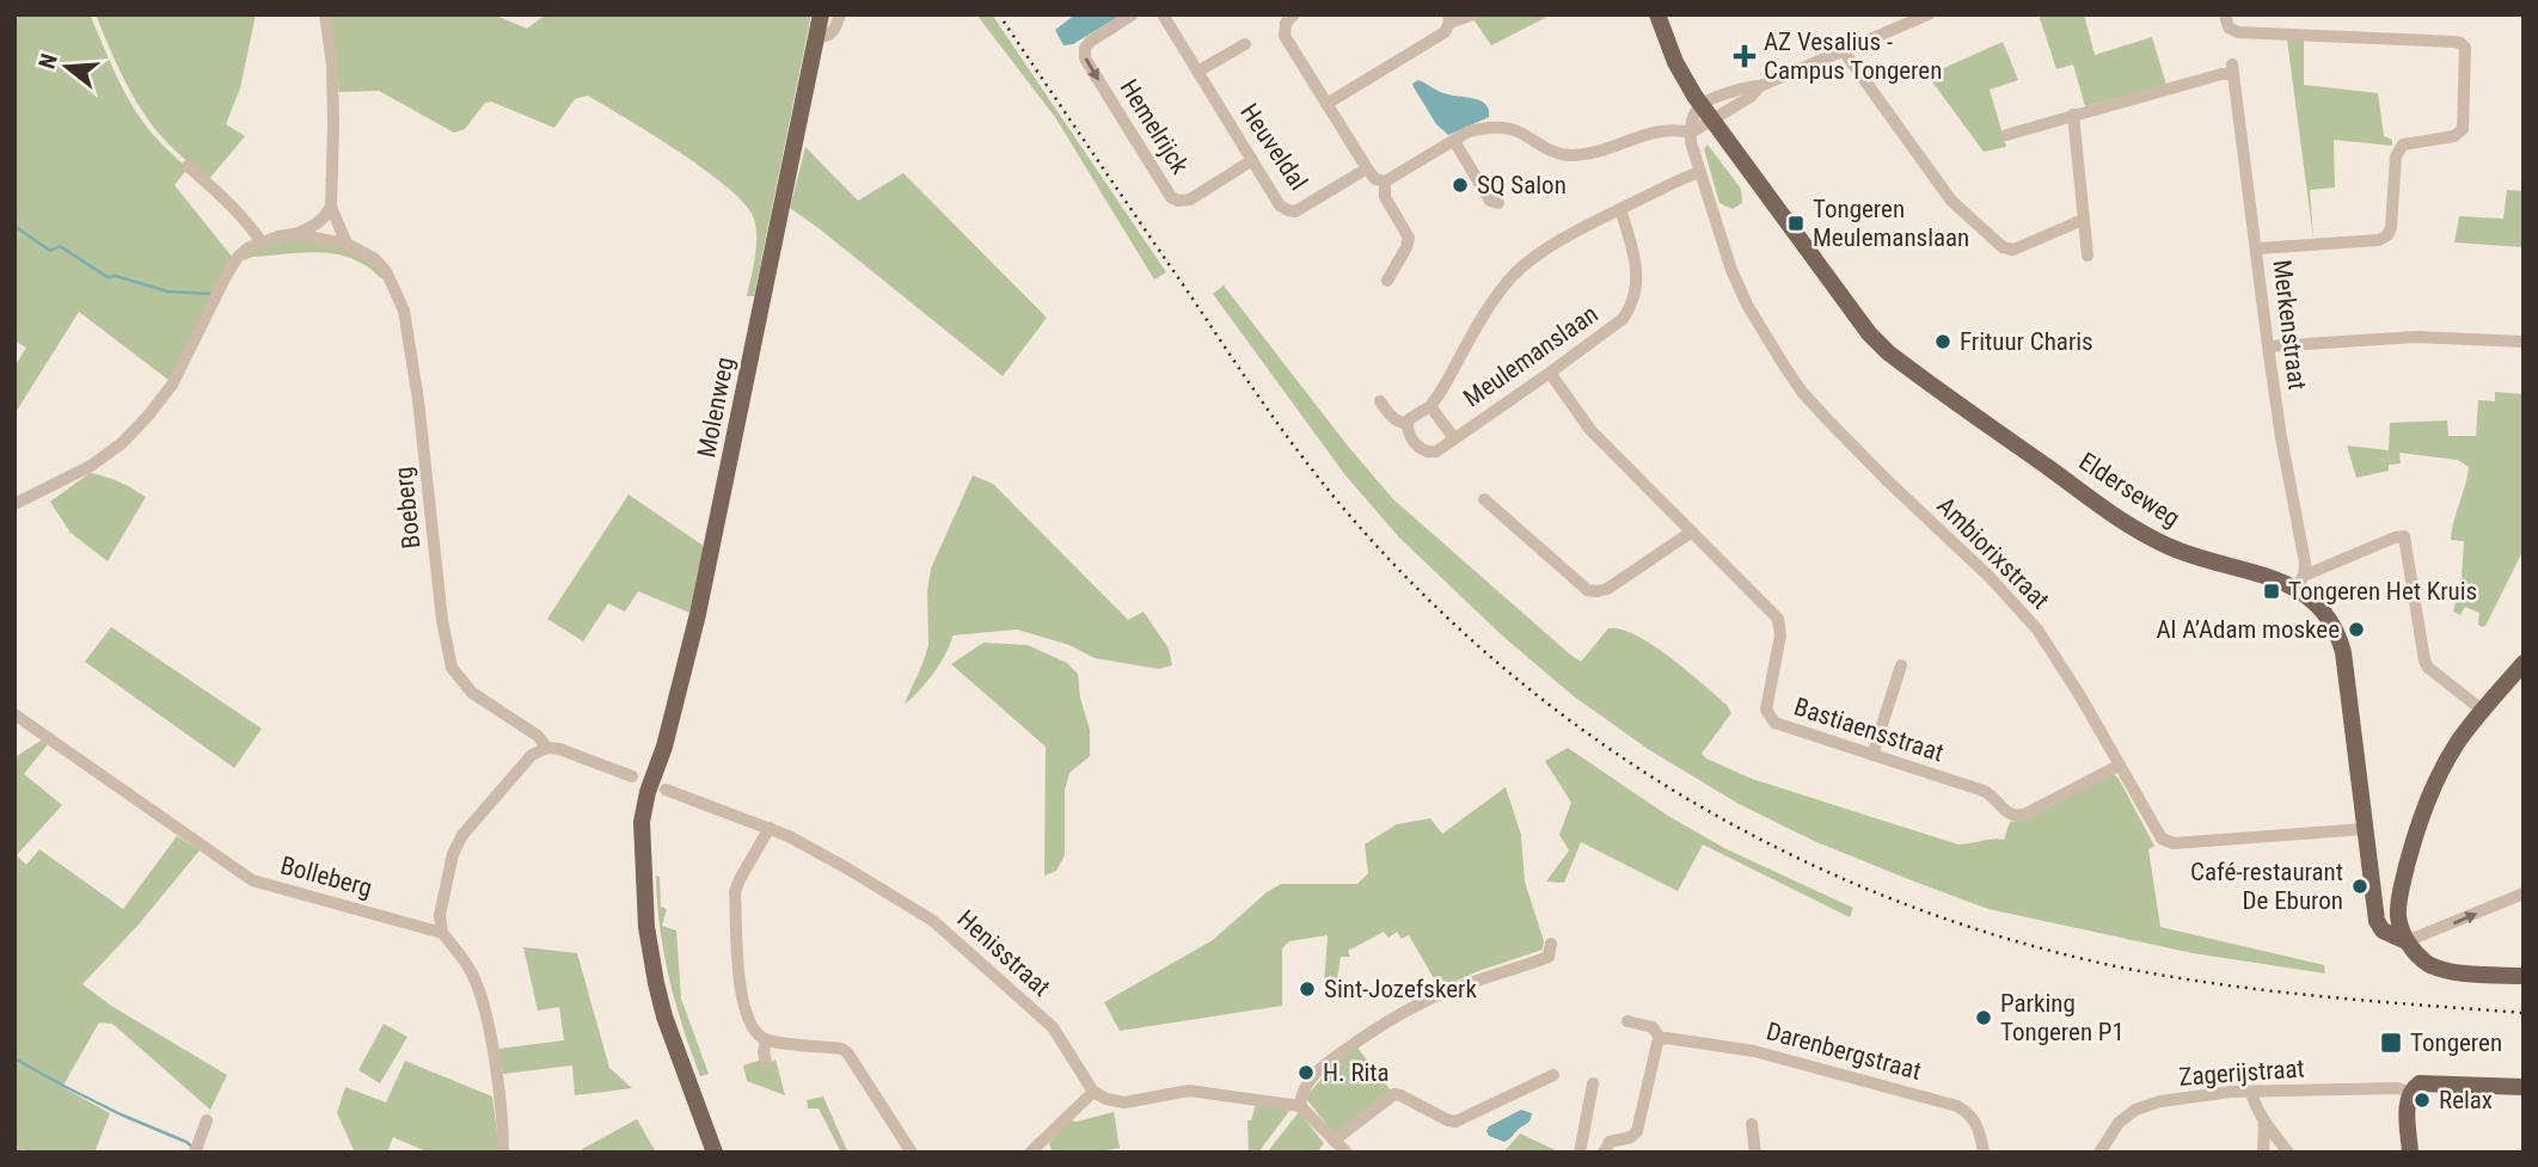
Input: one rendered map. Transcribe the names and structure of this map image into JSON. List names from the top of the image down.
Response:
{
  "streets": {
    "main road": ["Molenweg", "Elderseweg"],
    "street": [
      "Hemelrijck",
      "Heuveldal",
      "Merkenstraat",
      "Meulemanslaan",
      "Boeberg",
      "Ambiorixstraat",
      "Bastiaensstraat",
      "Bolleberg",
      "Henisstraat",
      "Darenbergstraat",
      "Zagerijstraat"
    ]
  },
  "crossings": [
    ["Hemelrijck", "Heuveldal"],
    ["Merkenstraat", "Elderseweg"],
    ["Meulemanslaan", "Ambiorixstraat"],
    ["Meulemanslaan", "Bastiaensstraat"],
    ["Elderseweg", "Ambiorixstraat"],
    ["Ambiorixstraat", "Bastiaensstraat"]
  ],
  "places": {
    "health": ["AZ Vesalius - Campus Tongeren"],
    "other": [
      "SQ Salon",
      "Frituur Charis",
      "Al A’Adam moskee",
      "Café-restaurant De Eburon",
      "Sint-Jozefskerk",
      "Parking Tongeren P1",
      "H. Rita",
      "Relax"
    ],
    "transit": ["Tongeren Meulemanslaan", "Tongeren Het Kruis", "Tongeren"]
  },
  "north": "left"
}
